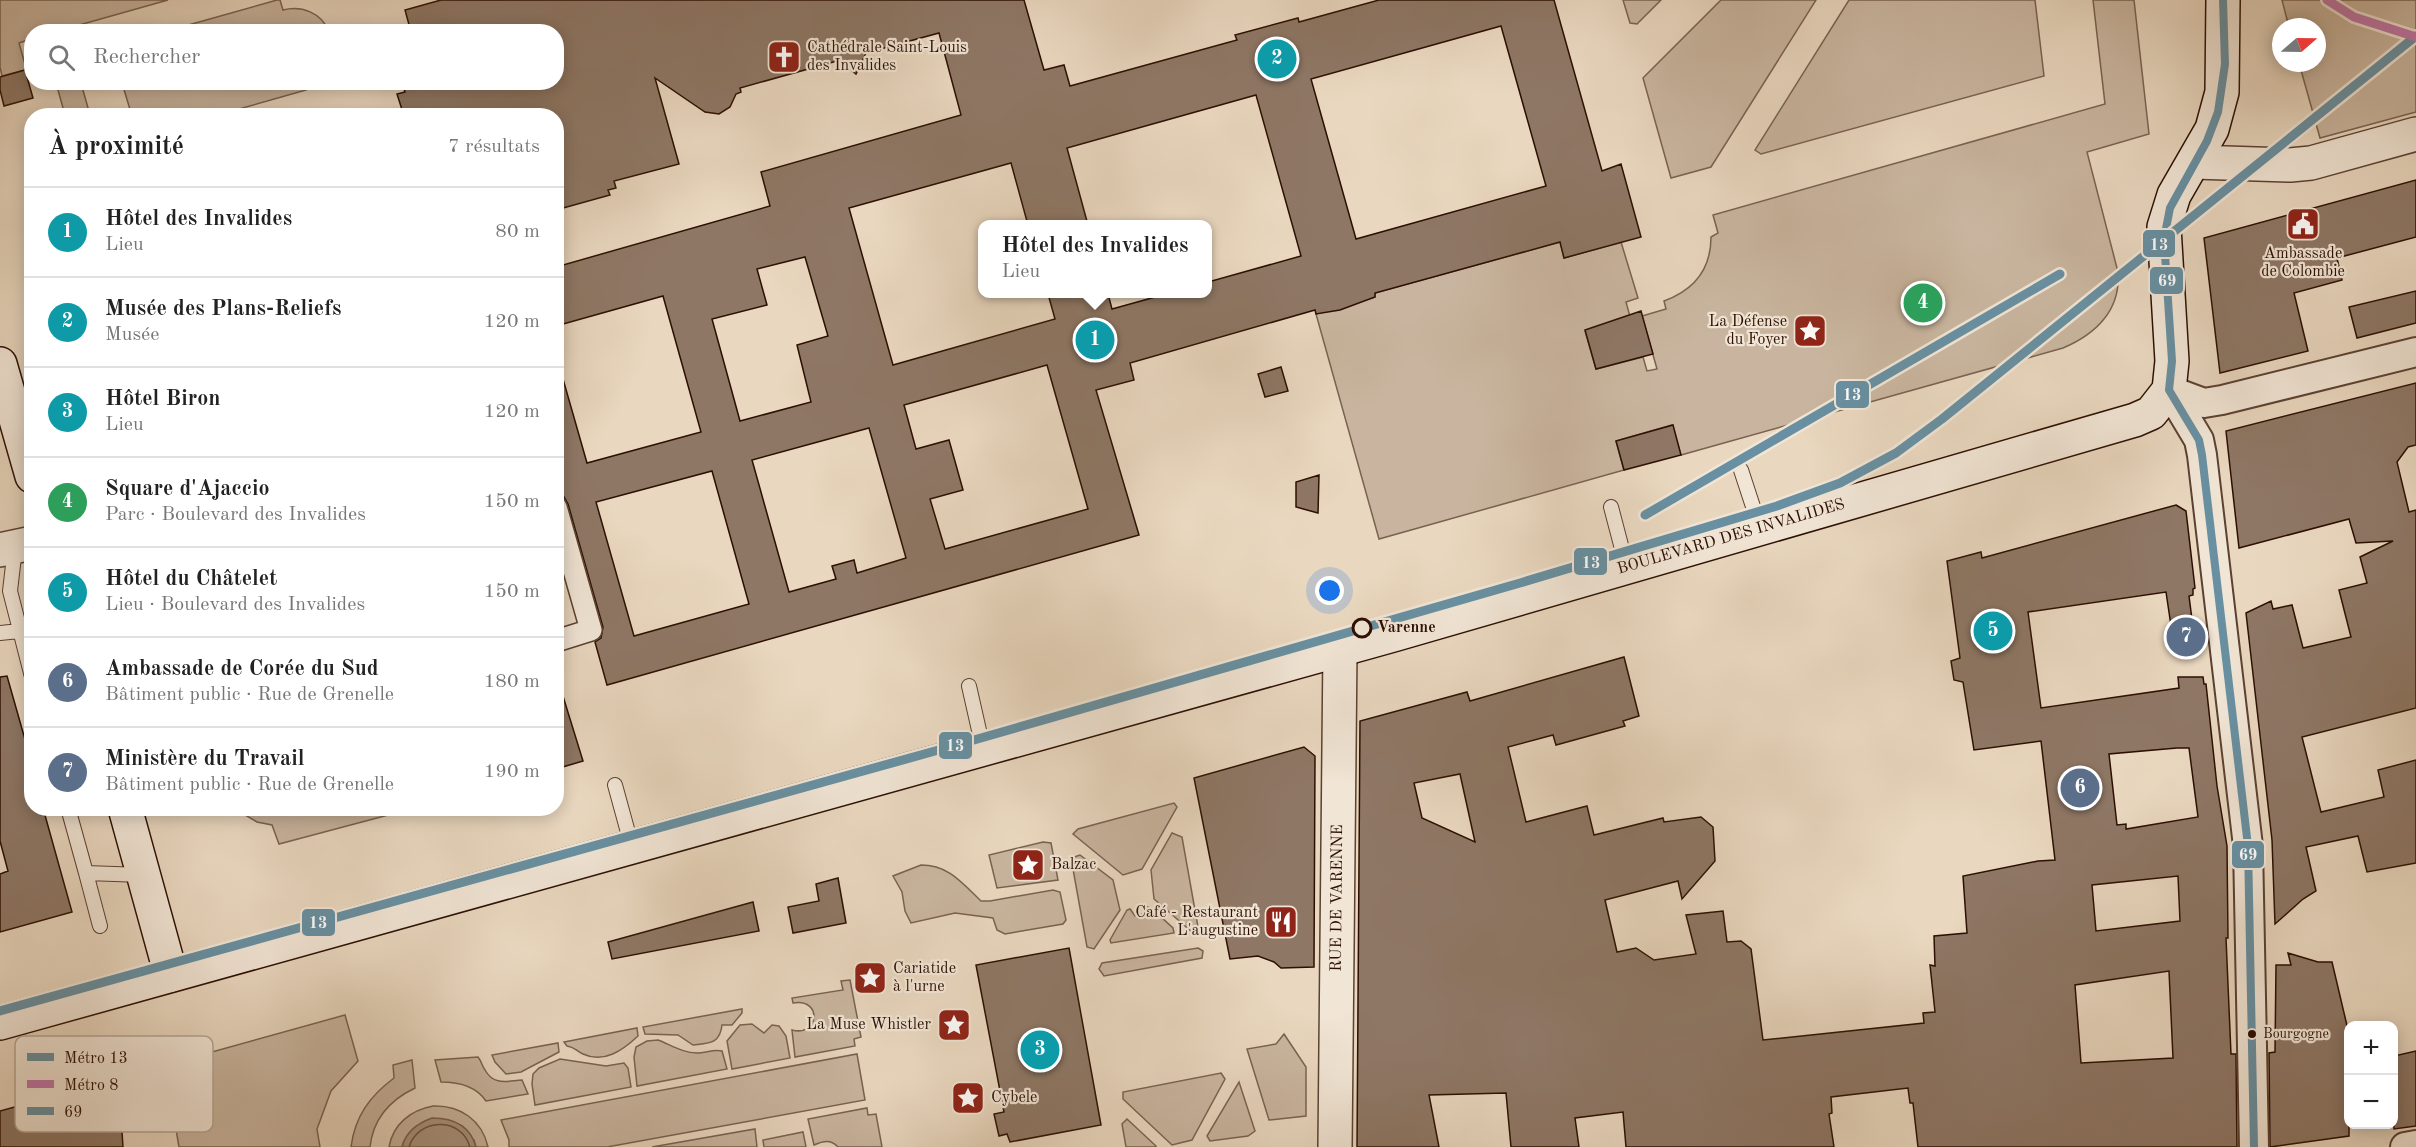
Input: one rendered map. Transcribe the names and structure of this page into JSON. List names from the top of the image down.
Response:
{
  "streets": {
    "main road": ["BOULEVARD DES INVALIDES", "RUE DE VARENNE"]
  },
  "crossings": [
    ["BOULEVARD DES INVALIDES", "RUE DE VARENNE"]
  ],
  "places": {
    "church": ["Cathédrale Saint-Louis des Invalides"],
    "public building": ["Ambassade de Colombie"],
    "place": [
      "La Défense du Foyer",
      "Balzac",
      "Cariatide à l'urne",
      "La Muse Whistler",
      "Cybele"
    ],
    "other": ["Varenne", "Bourgogne"],
    "restaurant": ["Café - Restaurant L'augustine"]
  },
  "lines": ["metro line 8", "transit line 69", "metro line 13"],
  "legend": ["Métro 13", "Métro 8", "69"],
  "north": "right",
  "page": {
    "search": "Rechercher",
    "pins": [
      "2",
      "4",
      "1",
      "5",
      "7",
      "6",
      "3"
    ],
    "heading": ["À proximité", "7 résultats"],
    "list": [
      {
        "mark": "1",
        "name": "Hôtel des Invalides",
        "note": "Lieu",
        "value": "80 m"
      },
      {
        "mark": "2",
        "name": "Musée des Plans-Reliefs",
        "note": "Musée",
        "value": "120 m"
      },
      {
        "mark": "3",
        "name": "Hôtel Biron",
        "note": "Lieu",
        "value": "120 m"
      },
      {
        "mark": "4",
        "name": "Square d'Ajaccio",
        "note": "Parc · Boulevard des Invalides",
        "value": "150 m"
      },
      {
        "mark": "5",
        "name": "Hôtel du Châtelet",
        "note": "Lieu · Boulevard des Invalides",
        "value": "150 m"
      },
      {
        "mark": "6",
        "name": "Ambassade de Corée du Sud",
        "note": "Bâtiment public · Rue de Grenelle",
        "value": "180 m"
      },
      {
        "mark": "7",
        "name": "Ministère du Travail",
        "note": "Bâtiment public · Rue de Grenelle",
        "value": "190 m"
      }
    ],
    "popup": ["Hôtel des Invalides", "Lieu"],
    "map_buttons": ["+", "−"]
  }
}
